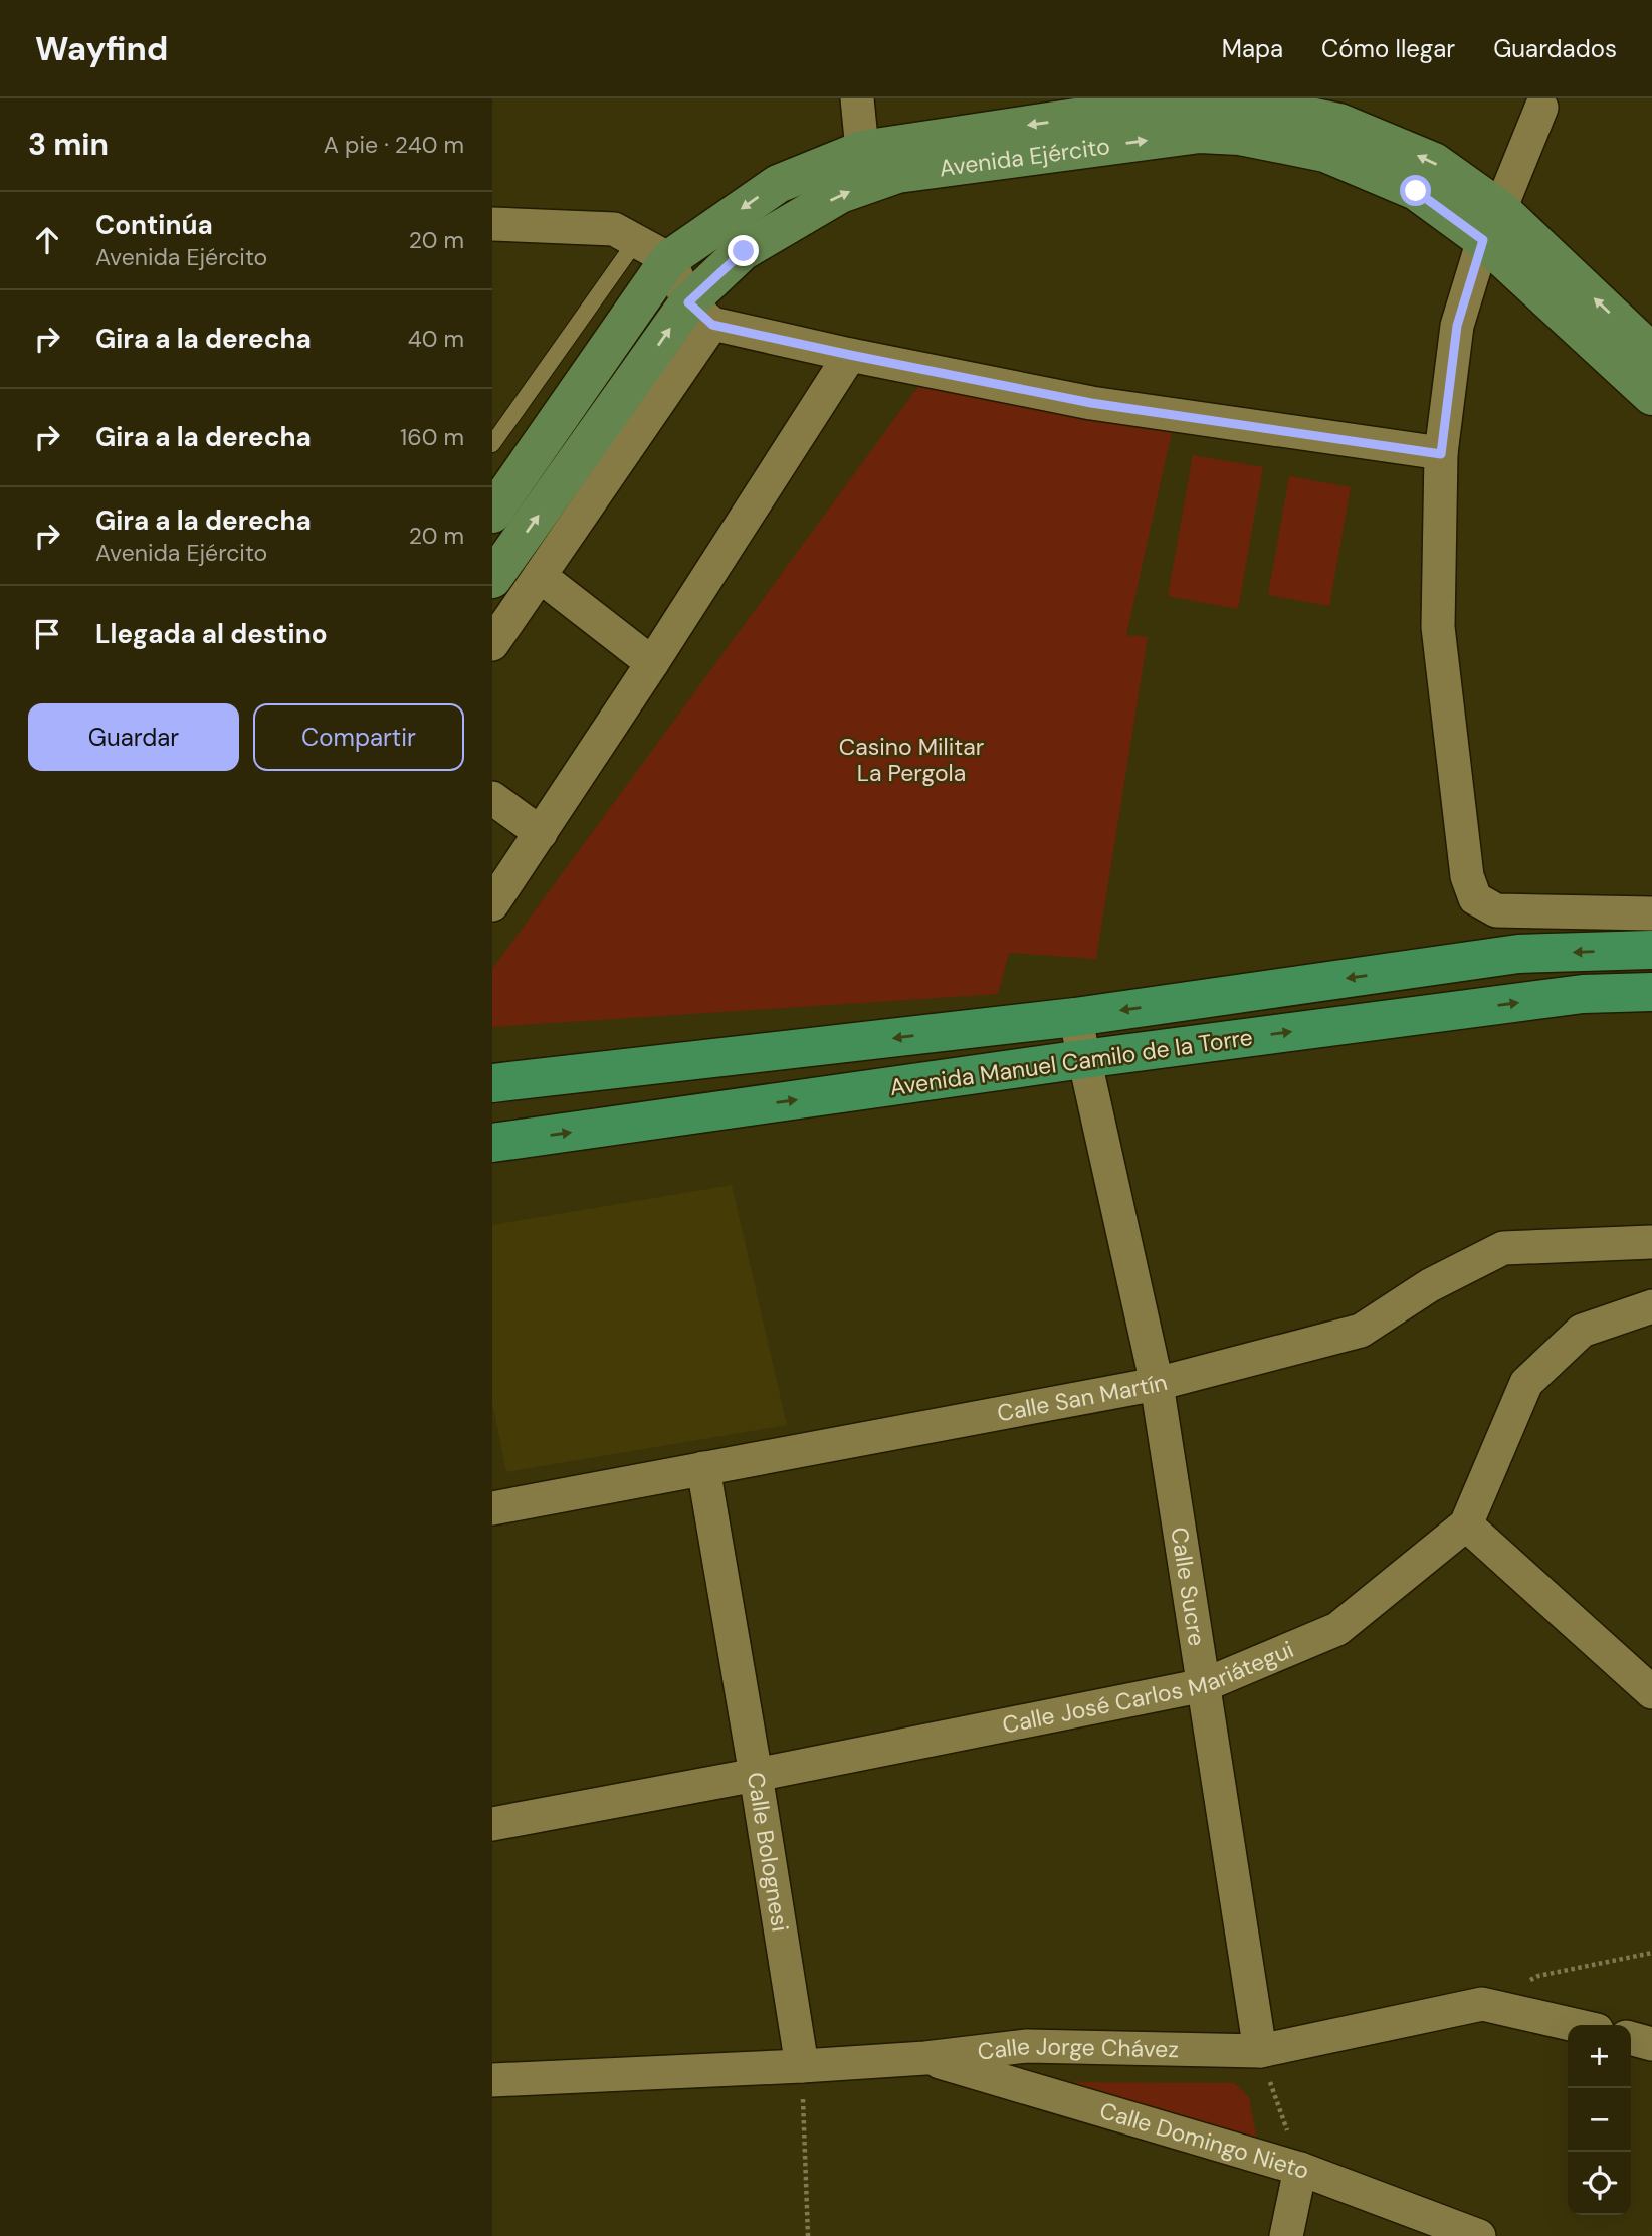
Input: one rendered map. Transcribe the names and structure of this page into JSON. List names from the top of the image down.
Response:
{
  "streets": {
    "main road": ["Avenida Ejército", "Avenida Manuel Camilo de la Torre"],
    "street": [
      "Calle San Martín",
      "Calle Sucre",
      "Calle José Carlos Mariátegui",
      "Calle Bolognesi",
      "Calle Jorge Chávez",
      "Calle Domingo Nieto"
    ]
  },
  "crossings": [
    ["Avenida Manuel Camilo de la Torre", "Calle Sucre"],
    ["Calle San Martín", "Calle Sucre"],
    ["Calle San Martín", "Calle Bolognesi"],
    ["Calle Sucre", "Calle José Carlos Mariátegui"],
    ["Calle Sucre", "Calle Jorge Chávez"],
    ["Calle José Carlos Mariátegui", "Calle Bolognesi"],
    ["Calle Bolognesi", "Calle Jorge Chávez"],
    ["Calle Jorge Chávez", "Calle Domingo Nieto"]
  ],
  "parks": ["Casino Militar La Pergola"],
  "page": {
    "header": "Wayfind",
    "nav": ["Mapa", "Cómo llegar", "Guardados"],
    "heading": ["3 min", "A pie · 240 m"],
    "list": [
      ["Continúa", "Avenida Ejército", "20 m"],
      ["Gira a la derecha", "40 m"],
      ["Gira a la derecha", "160 m"],
      ["Gira a la derecha", "Avenida Ejército", "20 m"],
      "Llegada al destino"
    ],
    "buttons": ["Guardar", "Compartir"],
    "map_buttons": ["+", "−"]
  }
}
